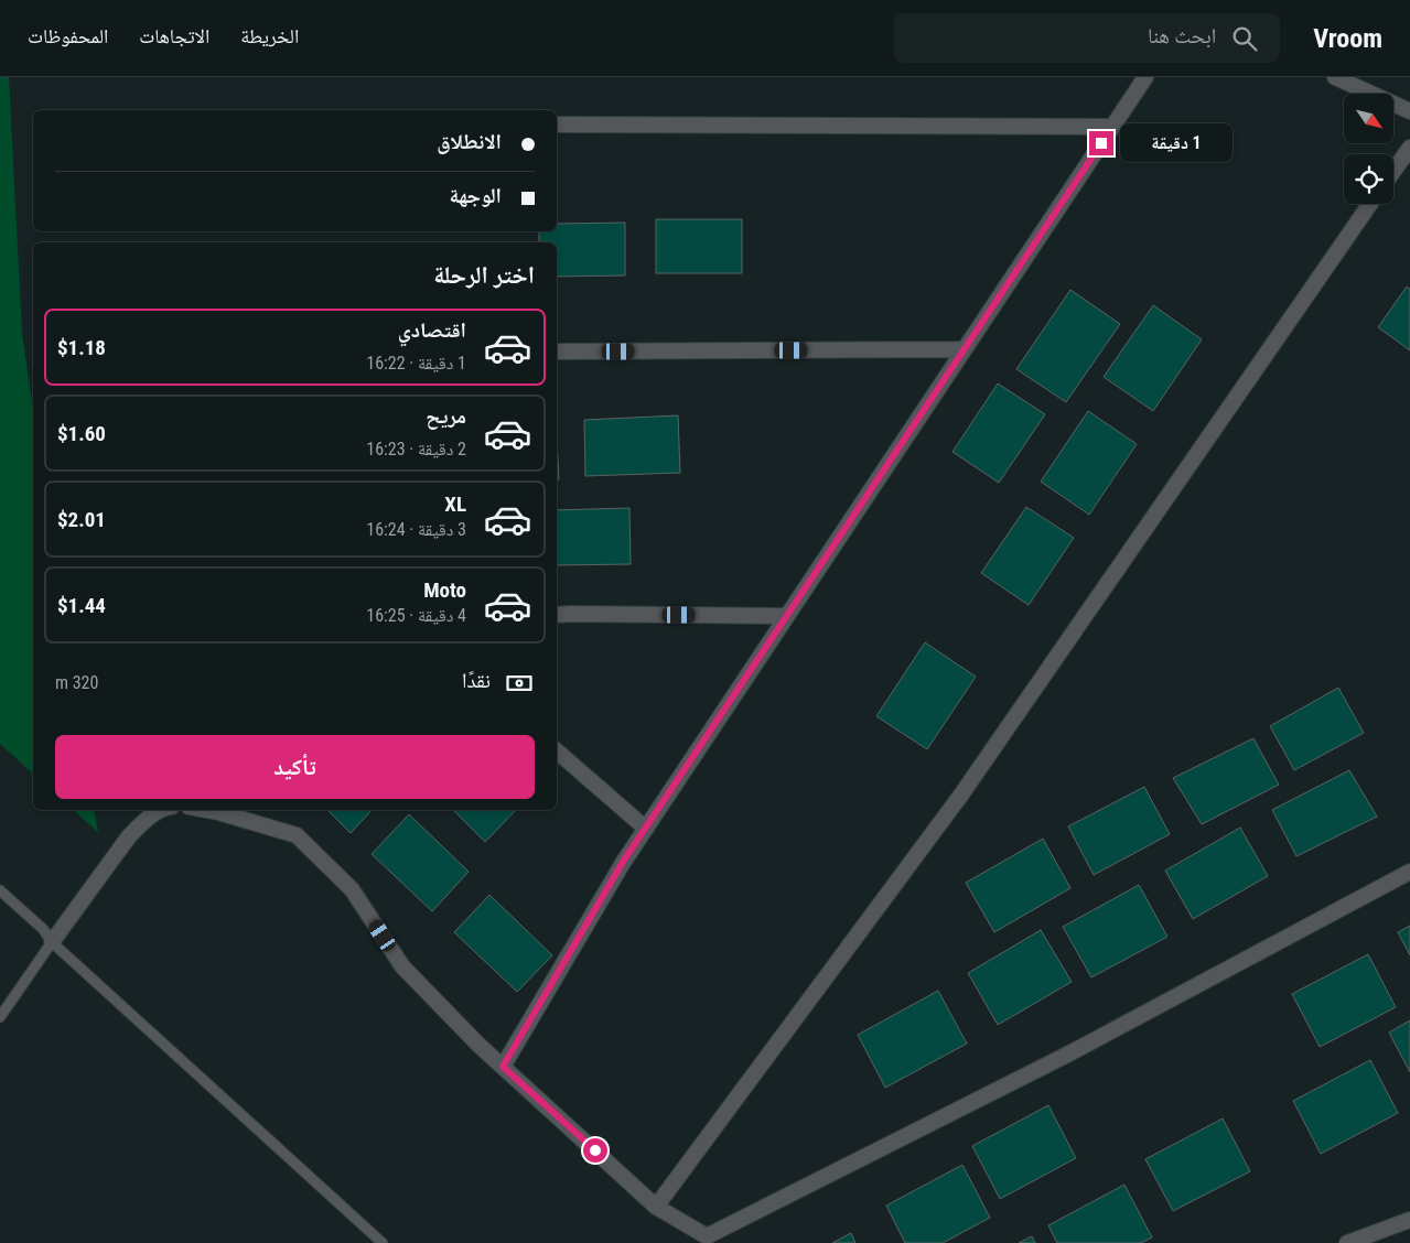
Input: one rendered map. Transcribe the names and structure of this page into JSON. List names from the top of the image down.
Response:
{
  "north": "bottom right",
  "page": {
    "header": "Vroom",
    "search": "ابحث هنا",
    "nav": ["الخريطة", "الاتجاهات", "المحفوظات"],
    "banner": ["الانطلاق", "الوجهة"],
    "bubble": "1 دقيقة",
    "heading": "اختر الرحلة",
    "list": [
      {
        "name": "اقتصادي",
        "note": "1 دقيقة · 16:22",
        "value": "$1.18"
      },
      {
        "name": "مريح",
        "note": "2 دقيقة · 16:23",
        "value": "$1.60"
      },
      {
        "name": "XL",
        "note": "3 دقيقة · 16:24",
        "value": "$2.01"
      },
      {
        "name": "Moto",
        "note": "4 دقيقة · 16:25",
        "value": "$1.44"
      }
    ],
    "pay": ["نقدًا", "320 m"],
    "buttons": "تأكيد"
  }
}
